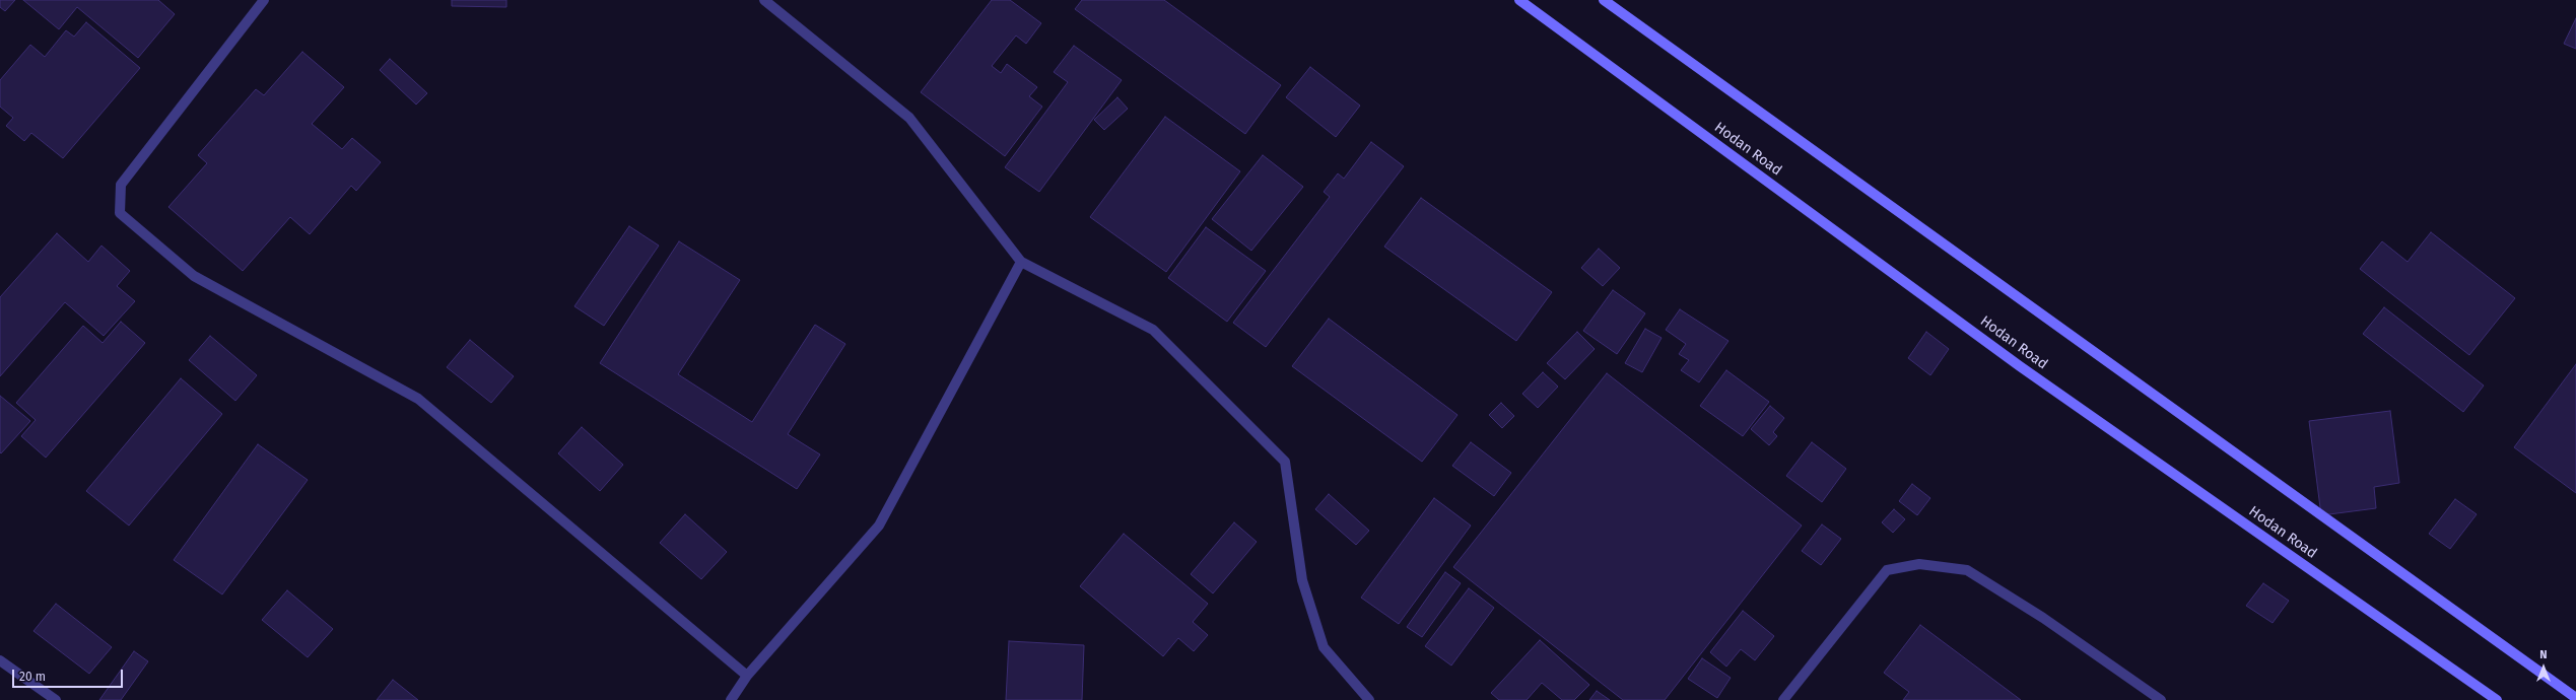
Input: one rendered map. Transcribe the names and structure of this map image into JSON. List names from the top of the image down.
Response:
{
  "streets": {
    "main road": ["Hodan Road"]
  },
  "scale_bar": "20 m",
  "north": "top"
}
